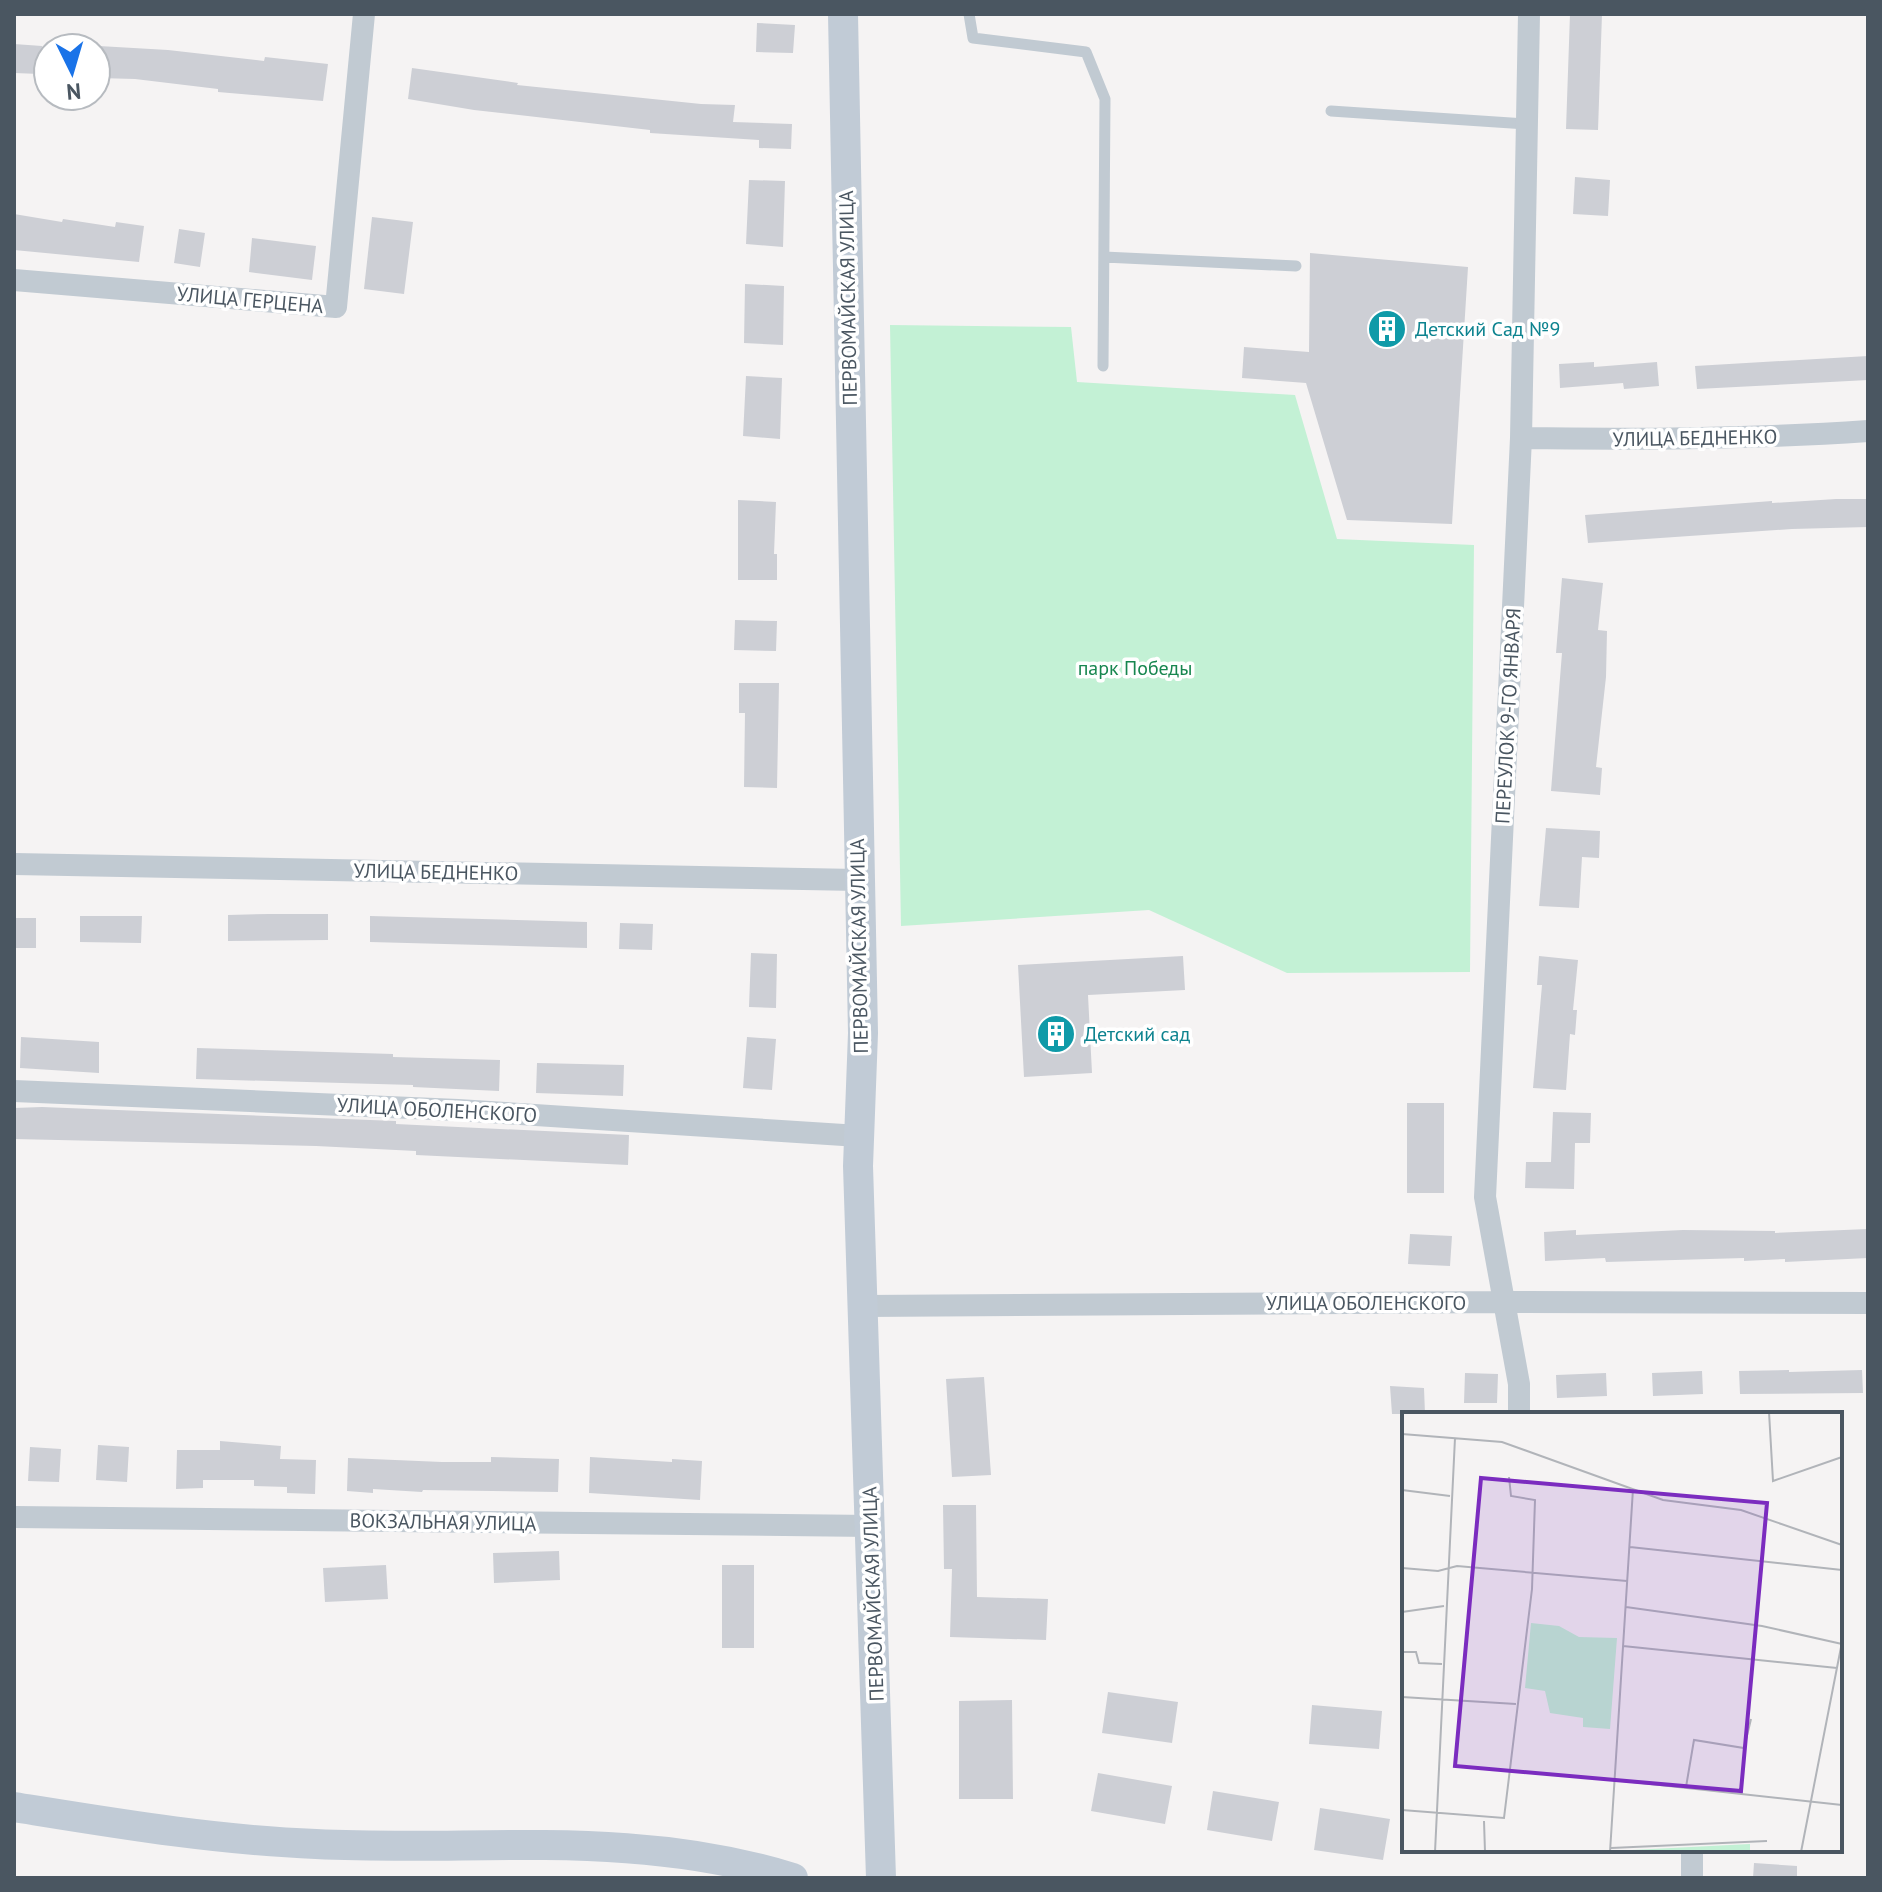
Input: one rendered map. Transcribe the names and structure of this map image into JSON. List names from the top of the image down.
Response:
{
  "streets": {
    "main road": ["ПЕРВОМАЙСКАЯ УЛИЦА"],
    "street": [
      "УЛИЦА ГЕРЦЕНА",
      "УЛИЦА БЕДНЕНКО",
      "ПЕРЕУЛОК 9-ГО ЯНВАРЯ",
      "УЛИЦА ОБОЛЕНСКОГО",
      "ВОКЗАЛЬНАЯ УЛИЦА"
    ]
  },
  "crossings": [
    ["ПЕРВОМАЙСКАЯ УЛИЦА", "УЛИЦА БЕДНЕНКО"],
    ["ПЕРВОМАЙСКАЯ УЛИЦА", "УЛИЦА ОБОЛЕНСКОГО"],
    ["ПЕРВОМАЙСКАЯ УЛИЦА", "ВОКЗАЛЬНАЯ УЛИЦА"],
    ["УЛИЦА БЕДНЕНКО", "ПЕРЕУЛОК 9-ГО ЯНВАРЯ"],
    ["ПЕРЕУЛОК 9-ГО ЯНВАРЯ", "УЛИЦА ОБОЛЕНСКОГО"]
  ],
  "parks": ["парк Победы"],
  "places": {
    "building": ["Детский Сад №9", "Детский сад"]
  },
  "north": "bottom"
}
